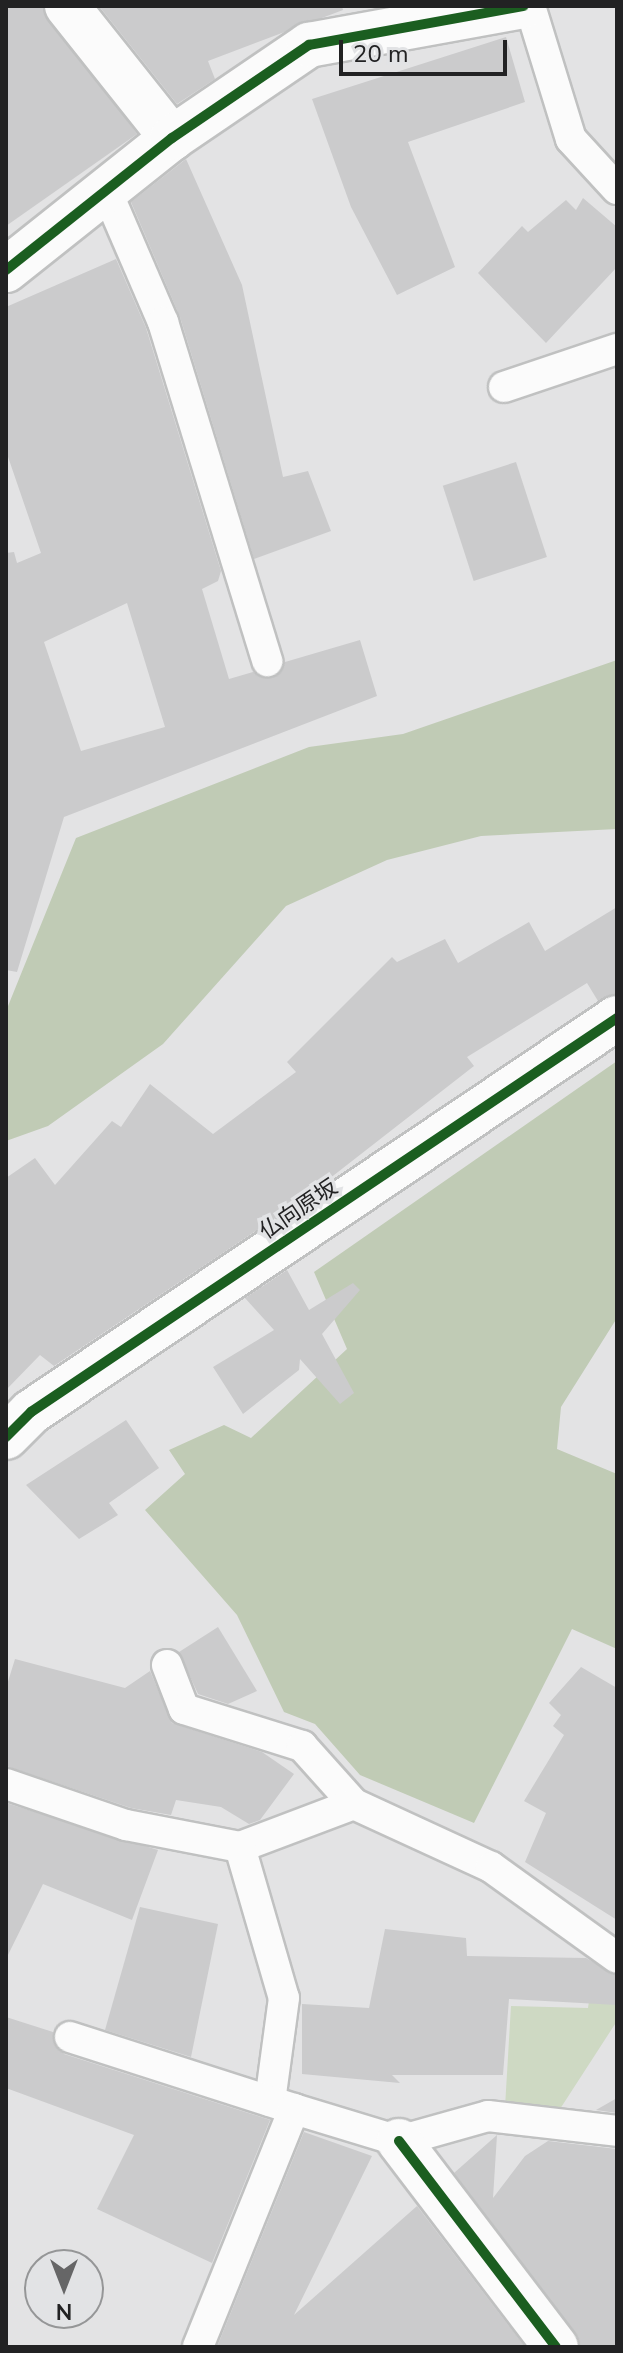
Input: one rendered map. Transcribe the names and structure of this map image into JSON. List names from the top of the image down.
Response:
{
  "streets": {
    "street": ["仏向原坂"]
  },
  "scale_bar": "20 m",
  "north": "bottom"
}
